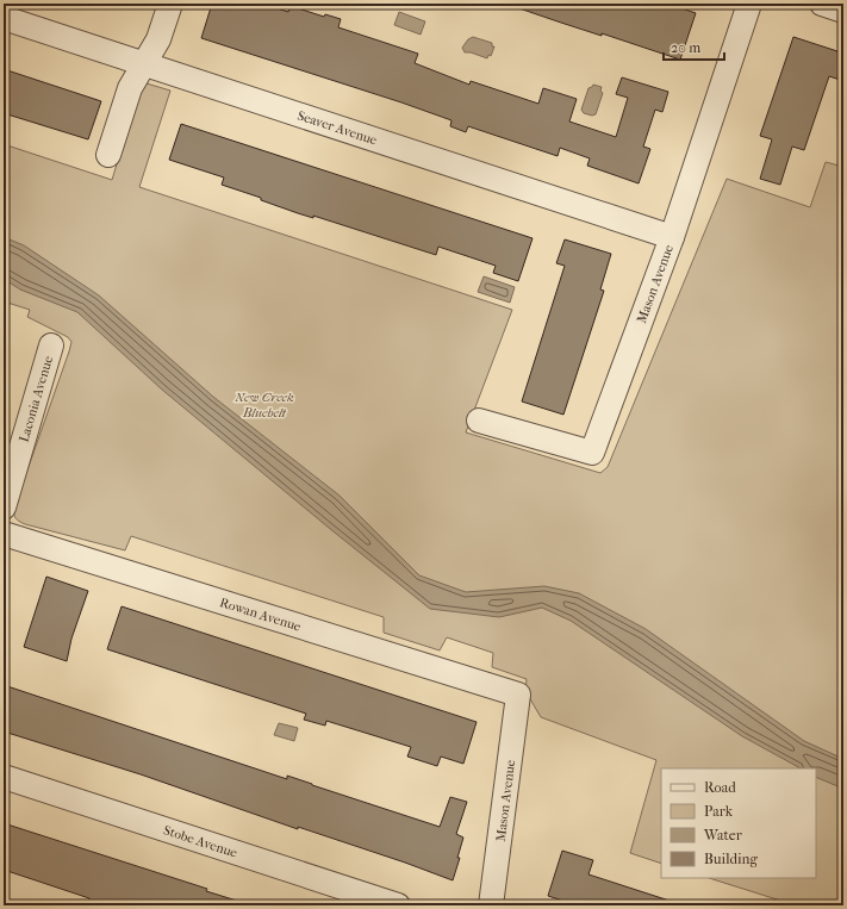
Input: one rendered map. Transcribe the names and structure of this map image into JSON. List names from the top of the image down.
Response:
{
  "streets": {
    "street": [
      "Seaver Avenue",
      "Mason Avenue",
      "Laconia Avenue",
      "Rowan Avenue",
      "Stobe Avenue"
    ]
  },
  "crossings": [
    ["Seaver Avenue", "Mason Avenue"],
    ["Mason Avenue", "Rowan Avenue"]
  ],
  "parks": ["New Creek Bluebelt"],
  "legend": [
    "Road",
    "Park",
    "Water",
    "Building"
  ],
  "scale_bar": "20 m"
}
